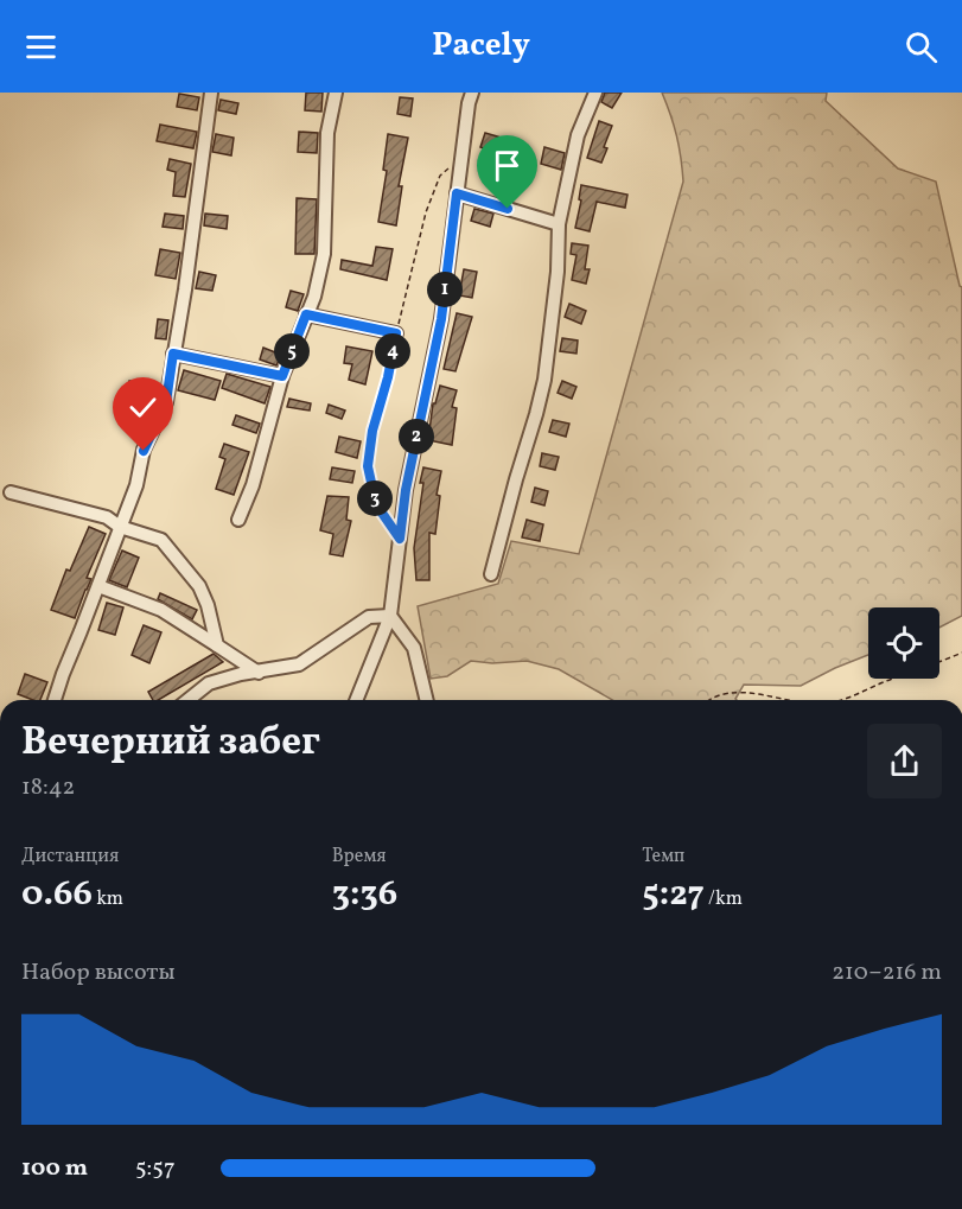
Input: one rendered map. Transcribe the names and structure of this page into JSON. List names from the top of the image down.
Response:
{
  "page": {
    "header": "Pacely",
    "pins": [
      "1",
      "4",
      "5",
      "2",
      "3"
    ],
    "heading": ["Вечерний забег", "18:42"],
    "stats": [
      ["Дистанция", "0.66 km"],
      ["Время", "3:36"],
      ["Темп", "5:27 /km"]
    ],
    "chart": ["Набор высоты", "210–216 m"],
    "list": [
      {
        "name": "100 m",
        "note": "5:57"
      }
    ]
  }
}
